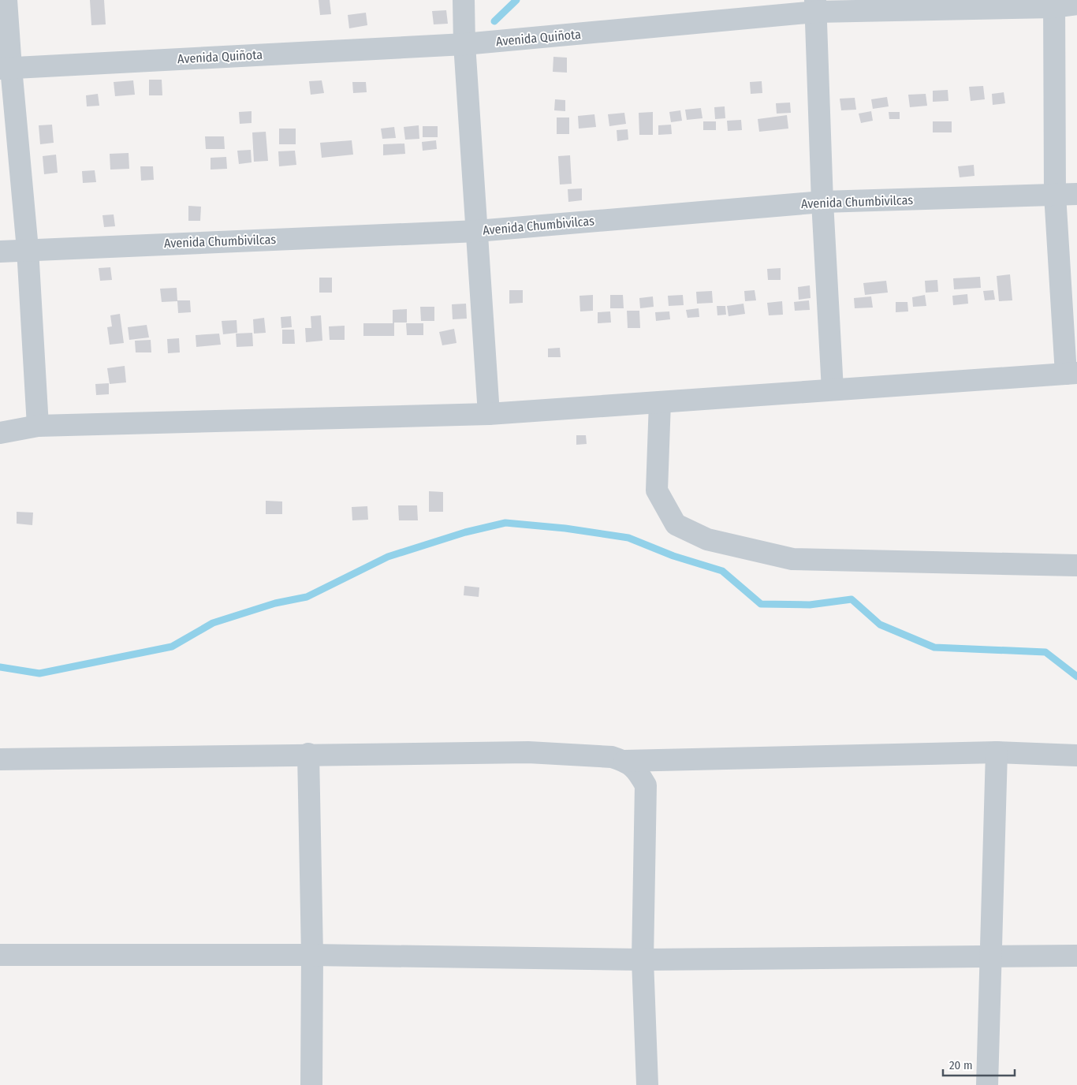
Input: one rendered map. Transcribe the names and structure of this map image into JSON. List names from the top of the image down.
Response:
{
  "streets": {
    "street": ["Avenida Quiñota", "Avenida Chumbivilcas"]
  },
  "scale_bar": "20 m"
}
